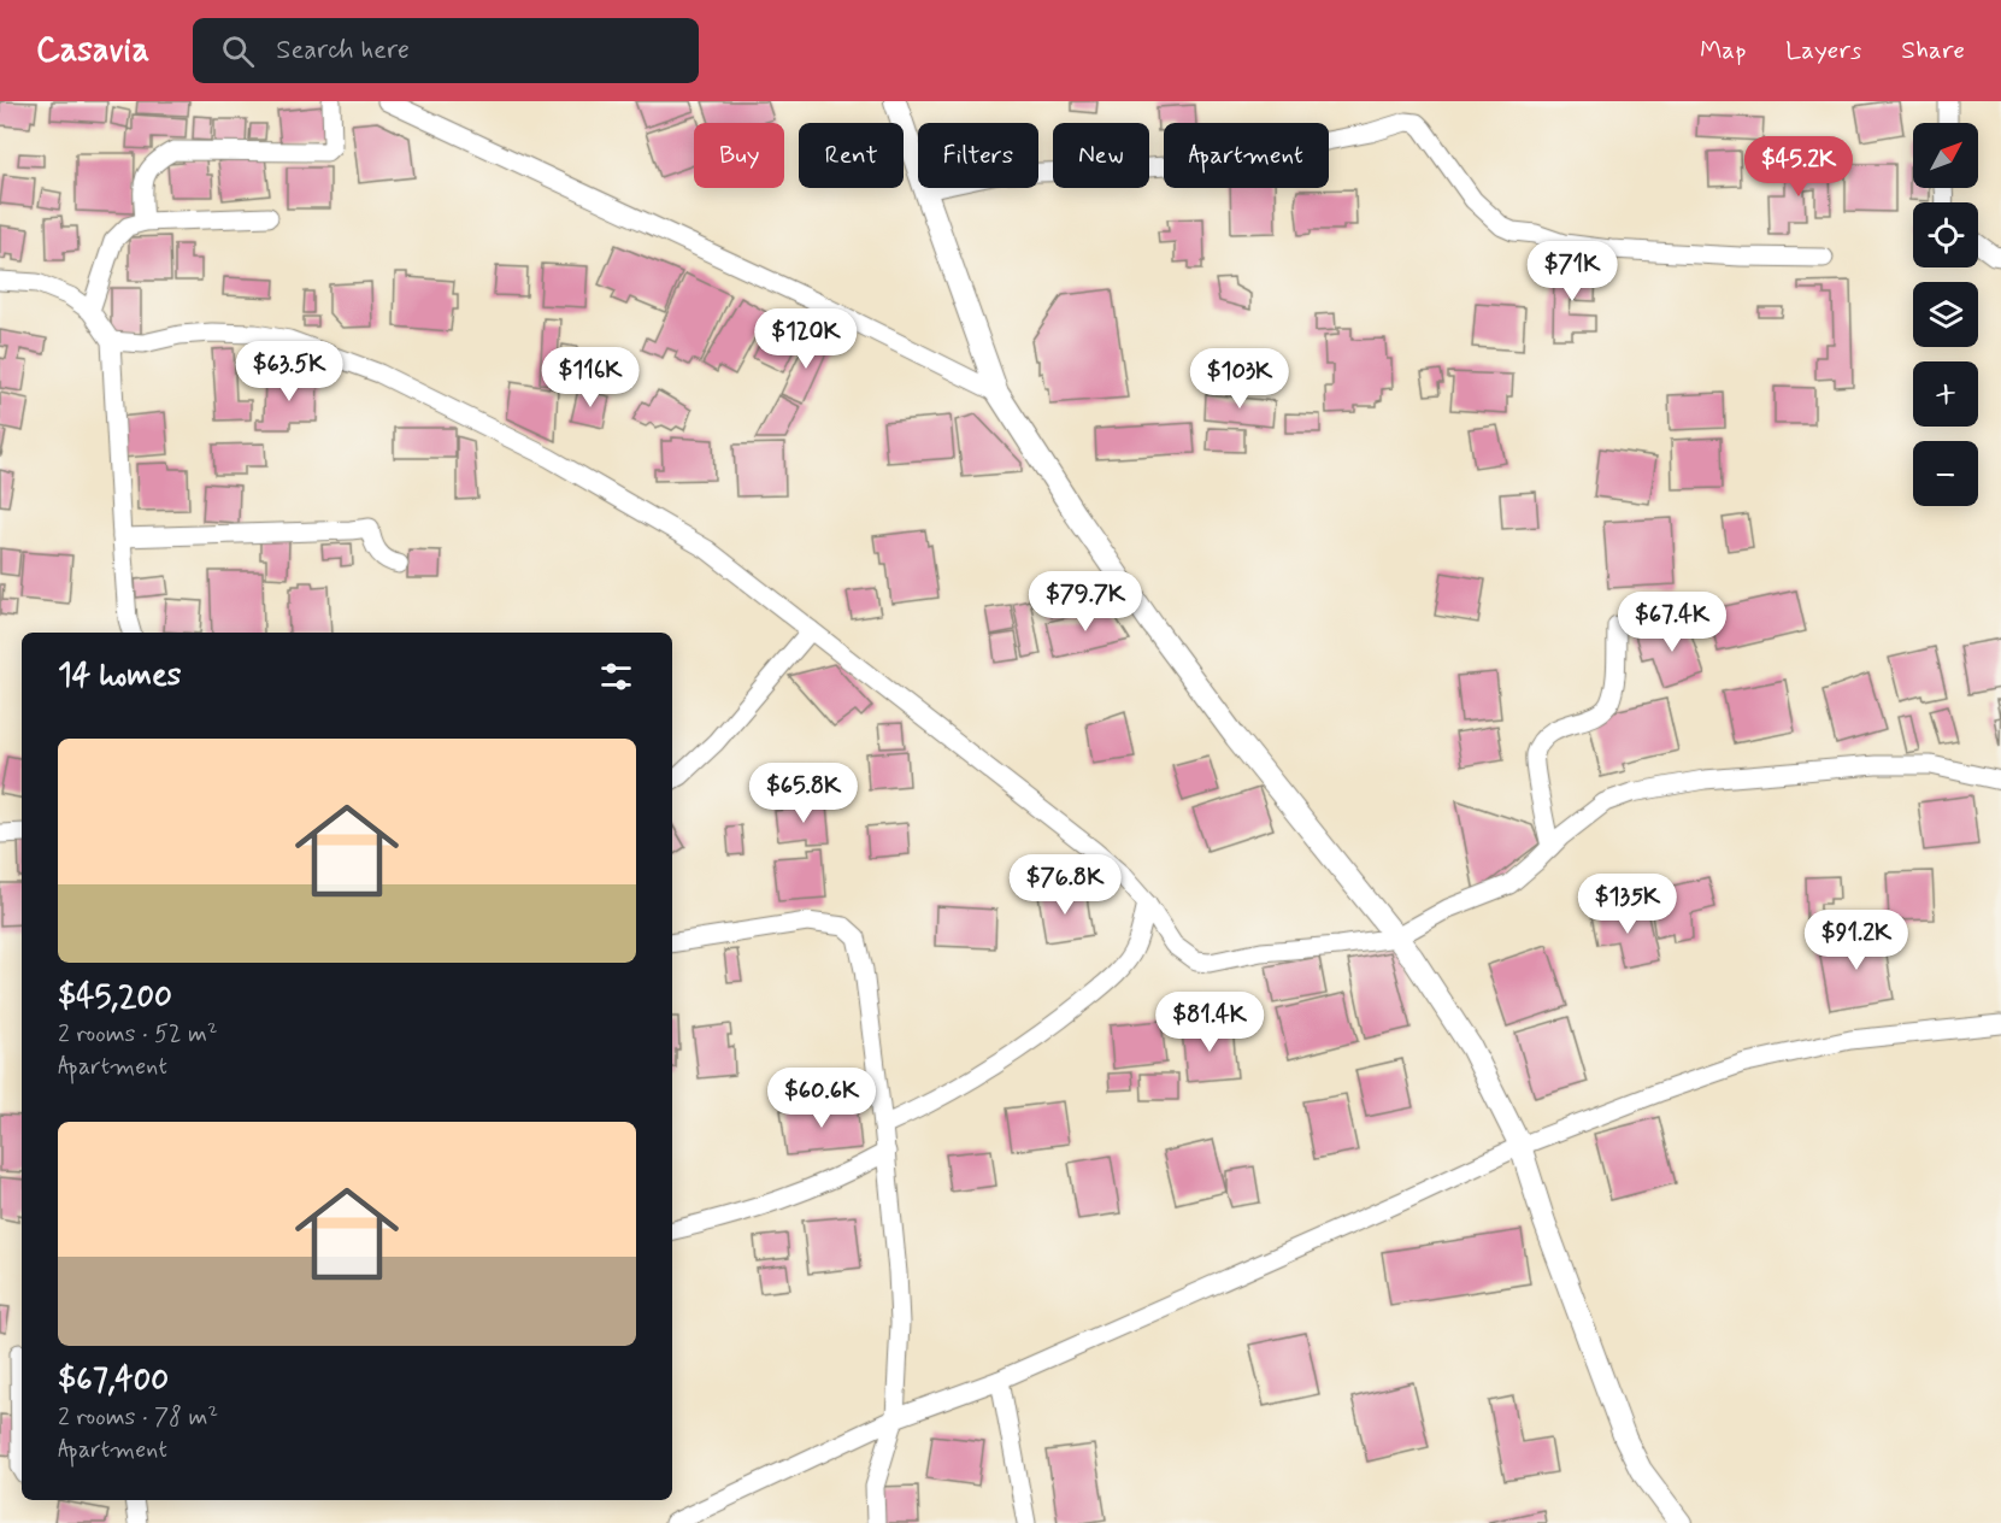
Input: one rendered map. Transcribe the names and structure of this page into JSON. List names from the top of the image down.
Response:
{
  "north": "top right",
  "page": {
    "header": "Casavia",
    "search": "Search here",
    "nav": ["Map", "Layers", "Share"],
    "map_buttons": ["+", "−"],
    "chip": [
      "Buy",
      "Rent",
      "Filters",
      "New",
      "Apartment"
    ],
    "price": [
      "$45.2K",
      "$71K",
      "$120K",
      "$63.5K",
      "$116K",
      "$103K",
      "$79.7K",
      "$67.4K",
      "$65.8K",
      "$76.8K",
      "$135K",
      "$91.2K",
      "$81.4K",
      "$60.6K"
    ],
    "heading": "14 homes",
    "list": [
      {
        "name": "$45,200",
        "note": "2 rooms · 52 m² · Apartment"
      },
      {
        "name": "$67,400",
        "note": "2 rooms · 78 m² · Apartment"
      }
    ]
  }
}
